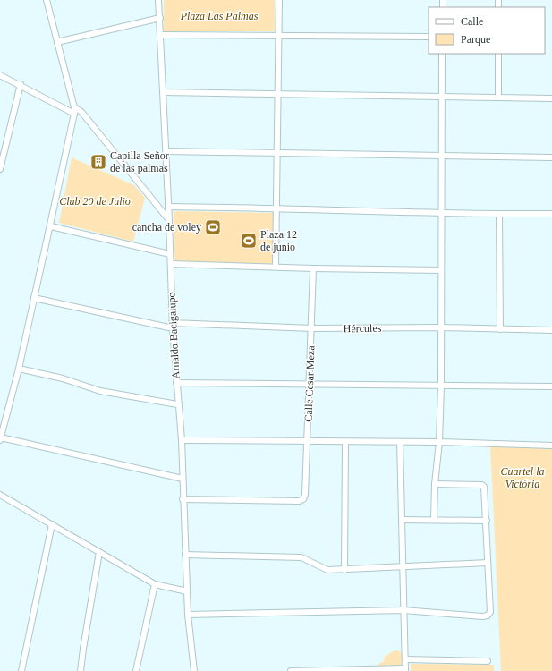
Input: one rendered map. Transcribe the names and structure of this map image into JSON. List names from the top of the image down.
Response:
{
  "streets": {
    "street": ["Hércules", "Arnaldo Bacigalupo", "Calle Cesar Meza"]
  },
  "crossings": [
    ["Hércules", "Arnaldo Bacigalupo"],
    ["Hércules", "Calle Cesar Meza"],
    ["Arnaldo Bacigalupo", "Calle Cesar Meza"]
  ],
  "parks": ["Plaza Las Palmas", "Club 20 de Julio", "Cuartel la Victória"],
  "places": {
    "building": ["Capilla Señor de las palmas"],
    "sports": ["cancha de voley", "Plaza 12 de junio"]
  },
  "legend": ["Calle", "Parque"]
}
